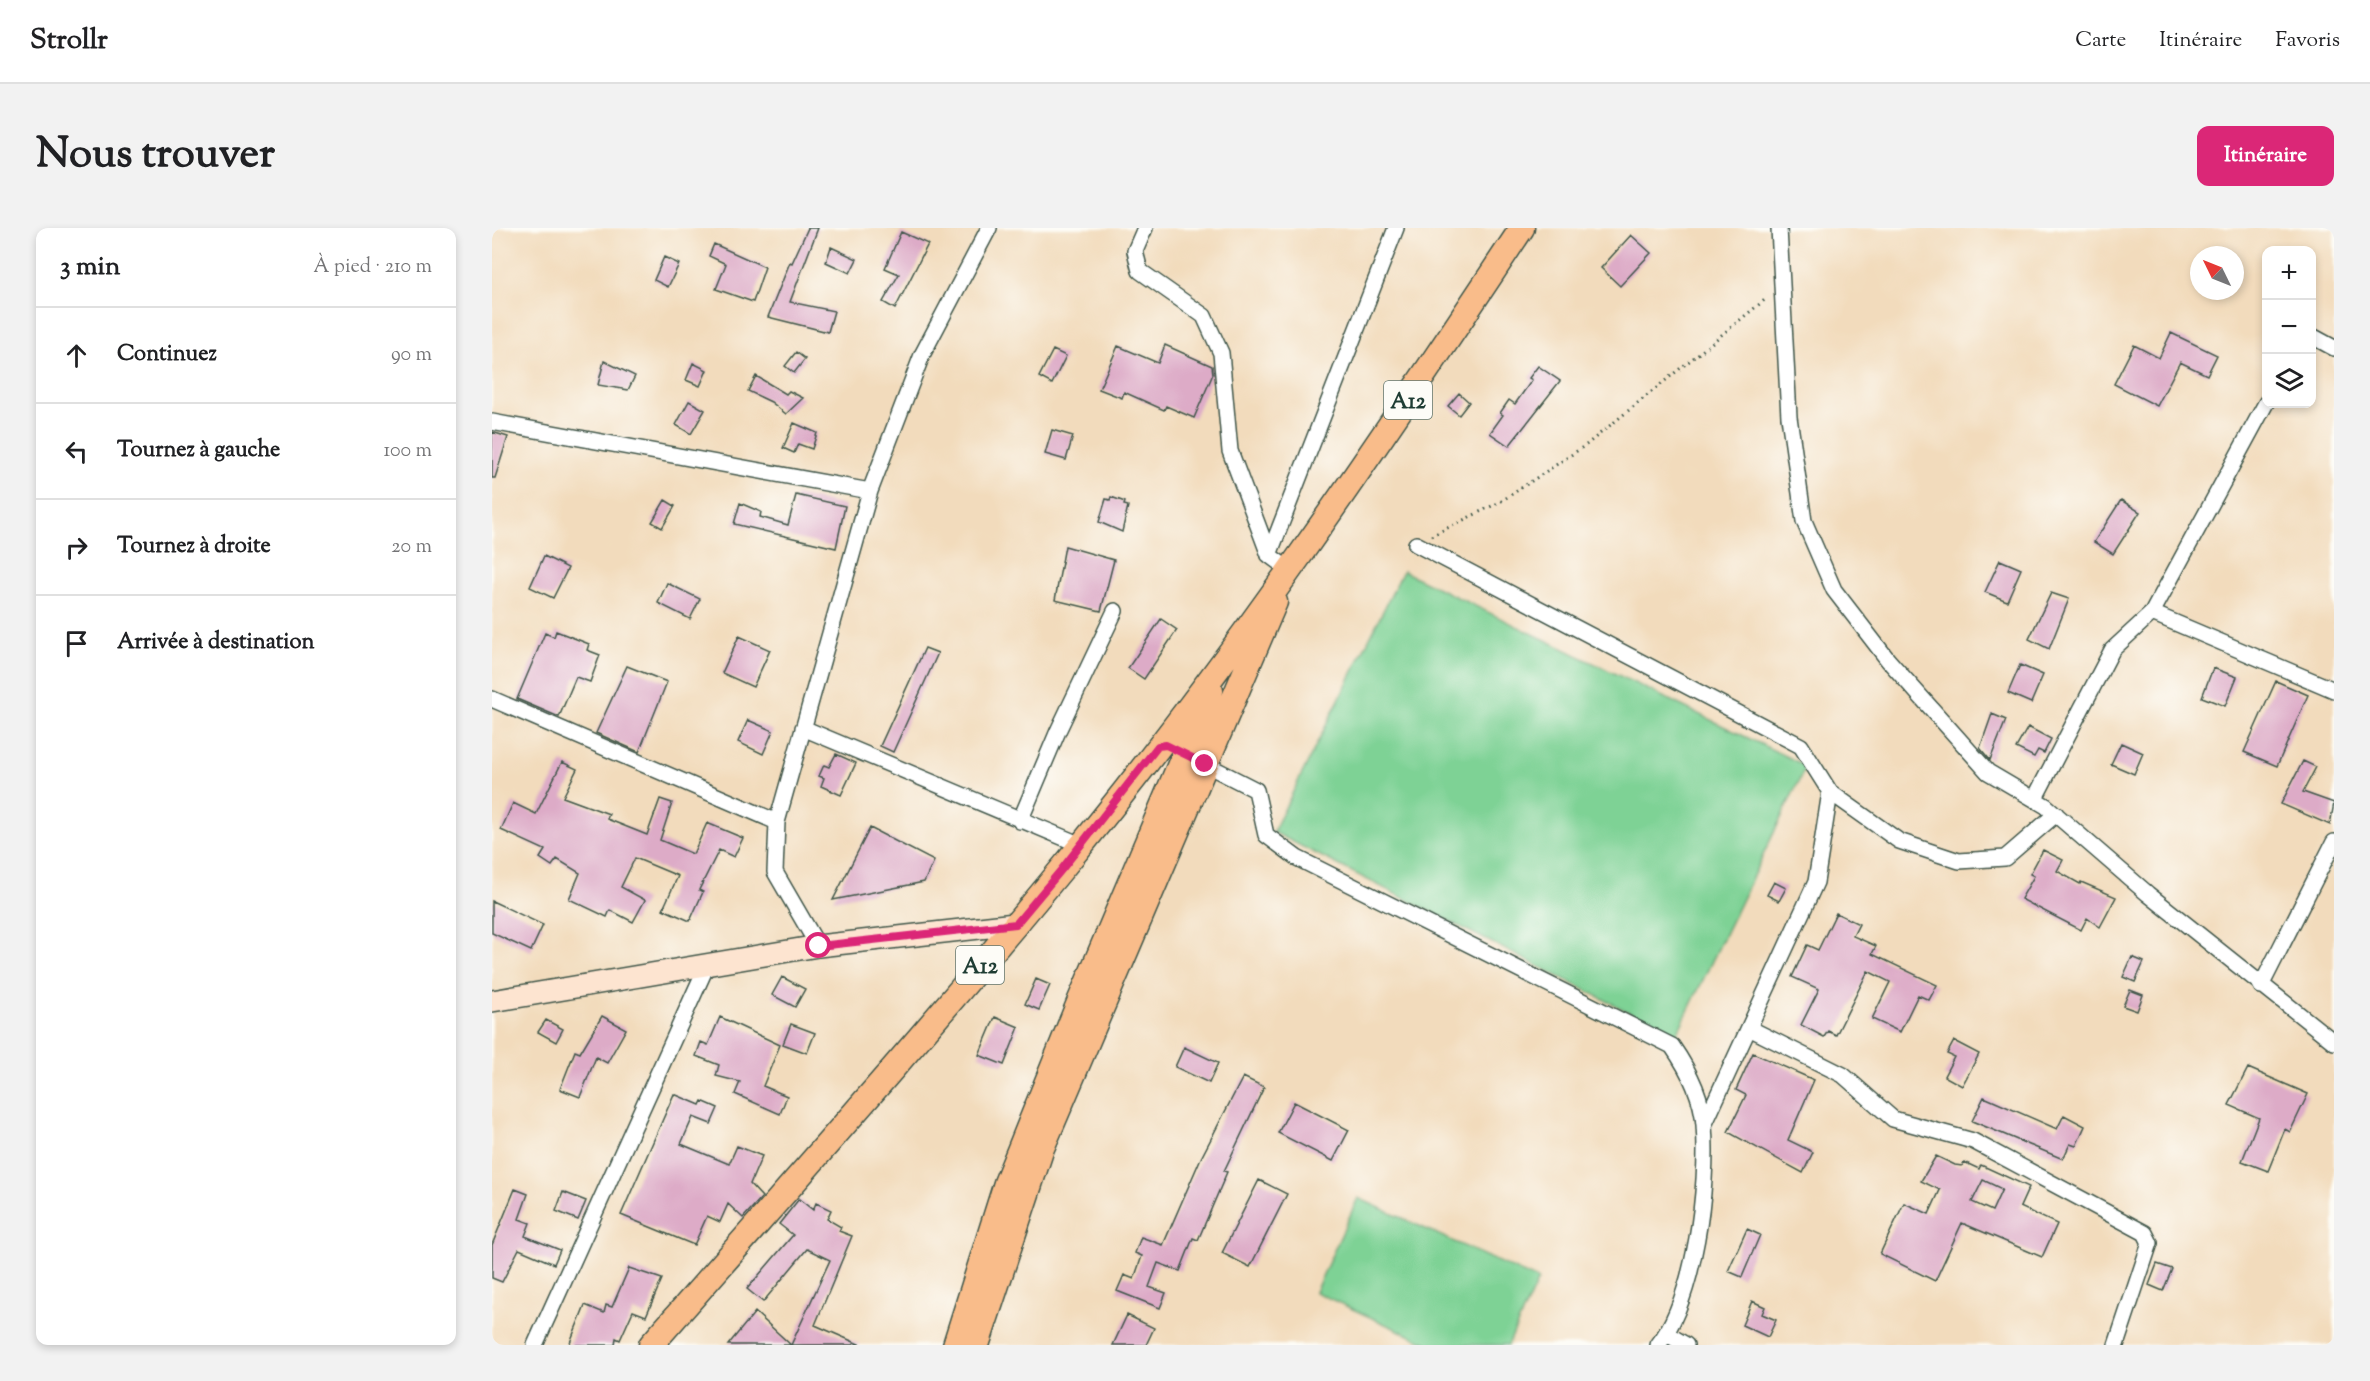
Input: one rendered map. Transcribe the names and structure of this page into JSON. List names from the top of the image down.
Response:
{
  "streets": {
    "main road": ["A12"]
  },
  "north": "top left",
  "page": {
    "header": "Strollr",
    "nav": ["Carte", "Itinéraire", "Favoris"],
    "title": "Nous trouver",
    "buttons": "Itinéraire",
    "heading": ["3 min", "À pied · 210 m"],
    "map_buttons": ["+", "−"],
    "list": [
      ["Continuez", "90 m"],
      ["Tournez à gauche", "100 m"],
      ["Tournez à droite", "20 m"],
      "Arrivée à destination"
    ]
  }
}
